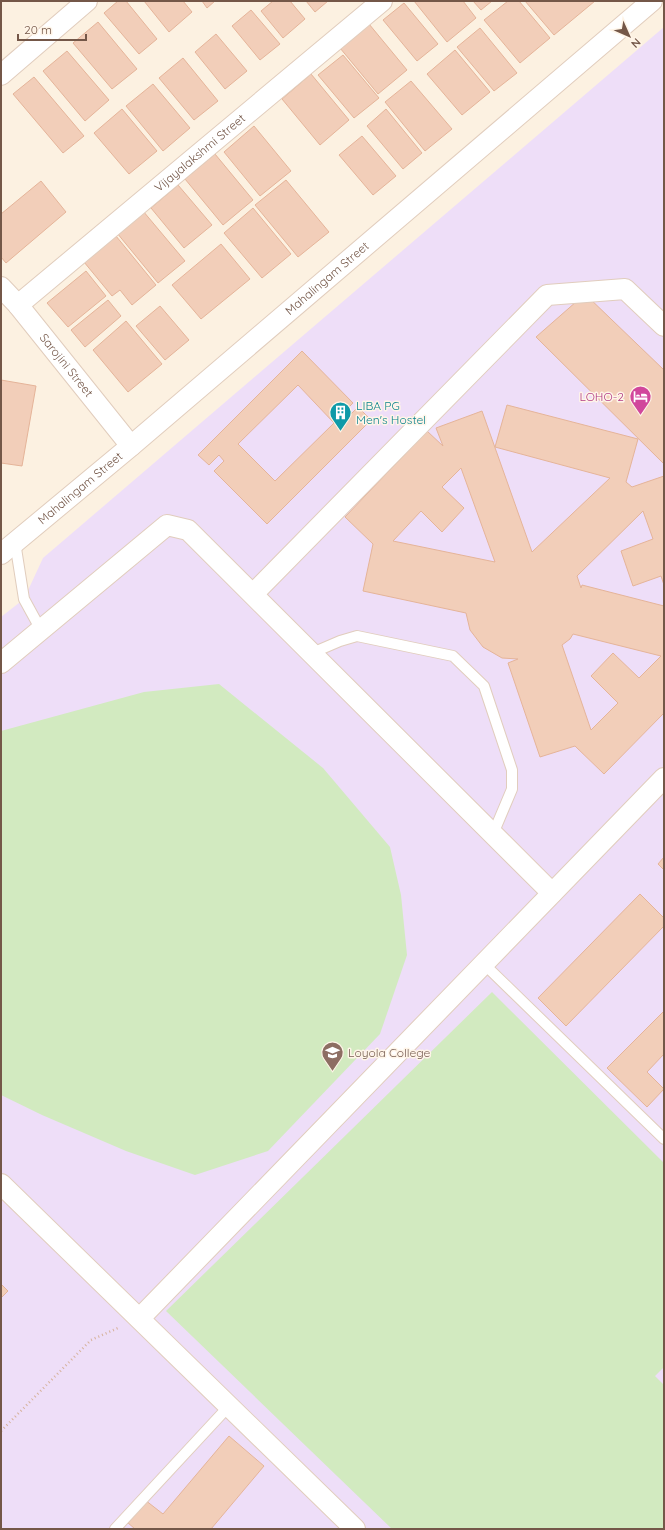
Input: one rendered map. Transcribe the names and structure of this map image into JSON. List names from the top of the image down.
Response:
{
  "streets": {
    "street": ["Vijayalakshmi Street", "Mahalingam Street", "Sarojini Street"]
  },
  "crossings": [
    ["Vijayalakshmi Street", "Sarojini Street"],
    ["Mahalingam Street", "Sarojini Street"]
  ],
  "places": {
    "hotel": ["LOHO-2"],
    "building": ["LIBA PG Men's Hostel"],
    "school or university": ["Loyola College"]
  },
  "scale_bar": "20 m",
  "north": "bottom right"
}
